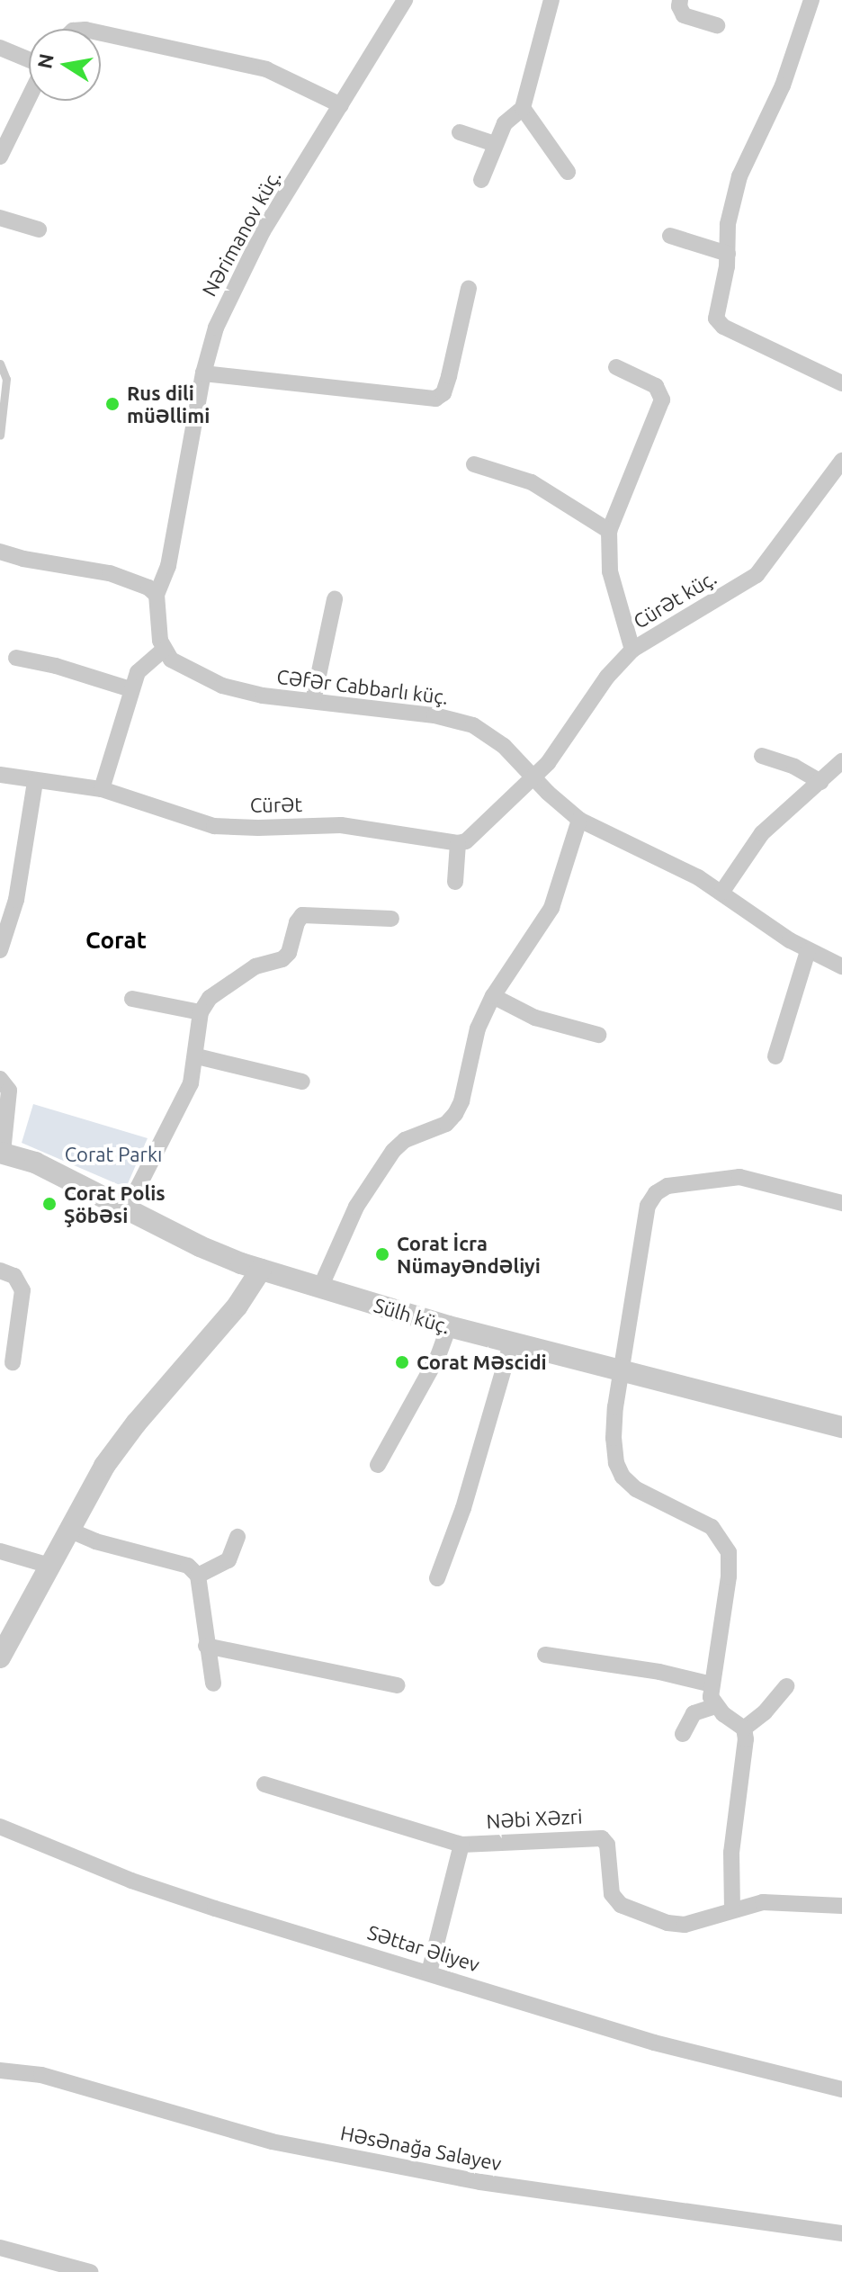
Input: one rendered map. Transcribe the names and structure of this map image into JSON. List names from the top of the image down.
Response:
{
  "streets": {
    "street": [
      "Nərimanov küç.",
      "Cürət küç.",
      "Cəfər Cabbarlı küç.",
      "Cürət",
      "Sülh küç.",
      "Nəbi Xəzri",
      "Səttar Əliyev",
      "Həsənağa Salayev"
    ]
  },
  "crossings": [
    ["Cürət küç.", "Cəfər Cabbarlı küç."]
  ],
  "districts": ["Corat"],
  "parks": ["Corat Parkı"],
  "places": [
    "Rus dili müəllimi",
    "Corat Polis Şöbəsi",
    "Corat İcra Nümayəndəliyi",
    "Corat Məscidi"
  ],
  "north": "left"
}
